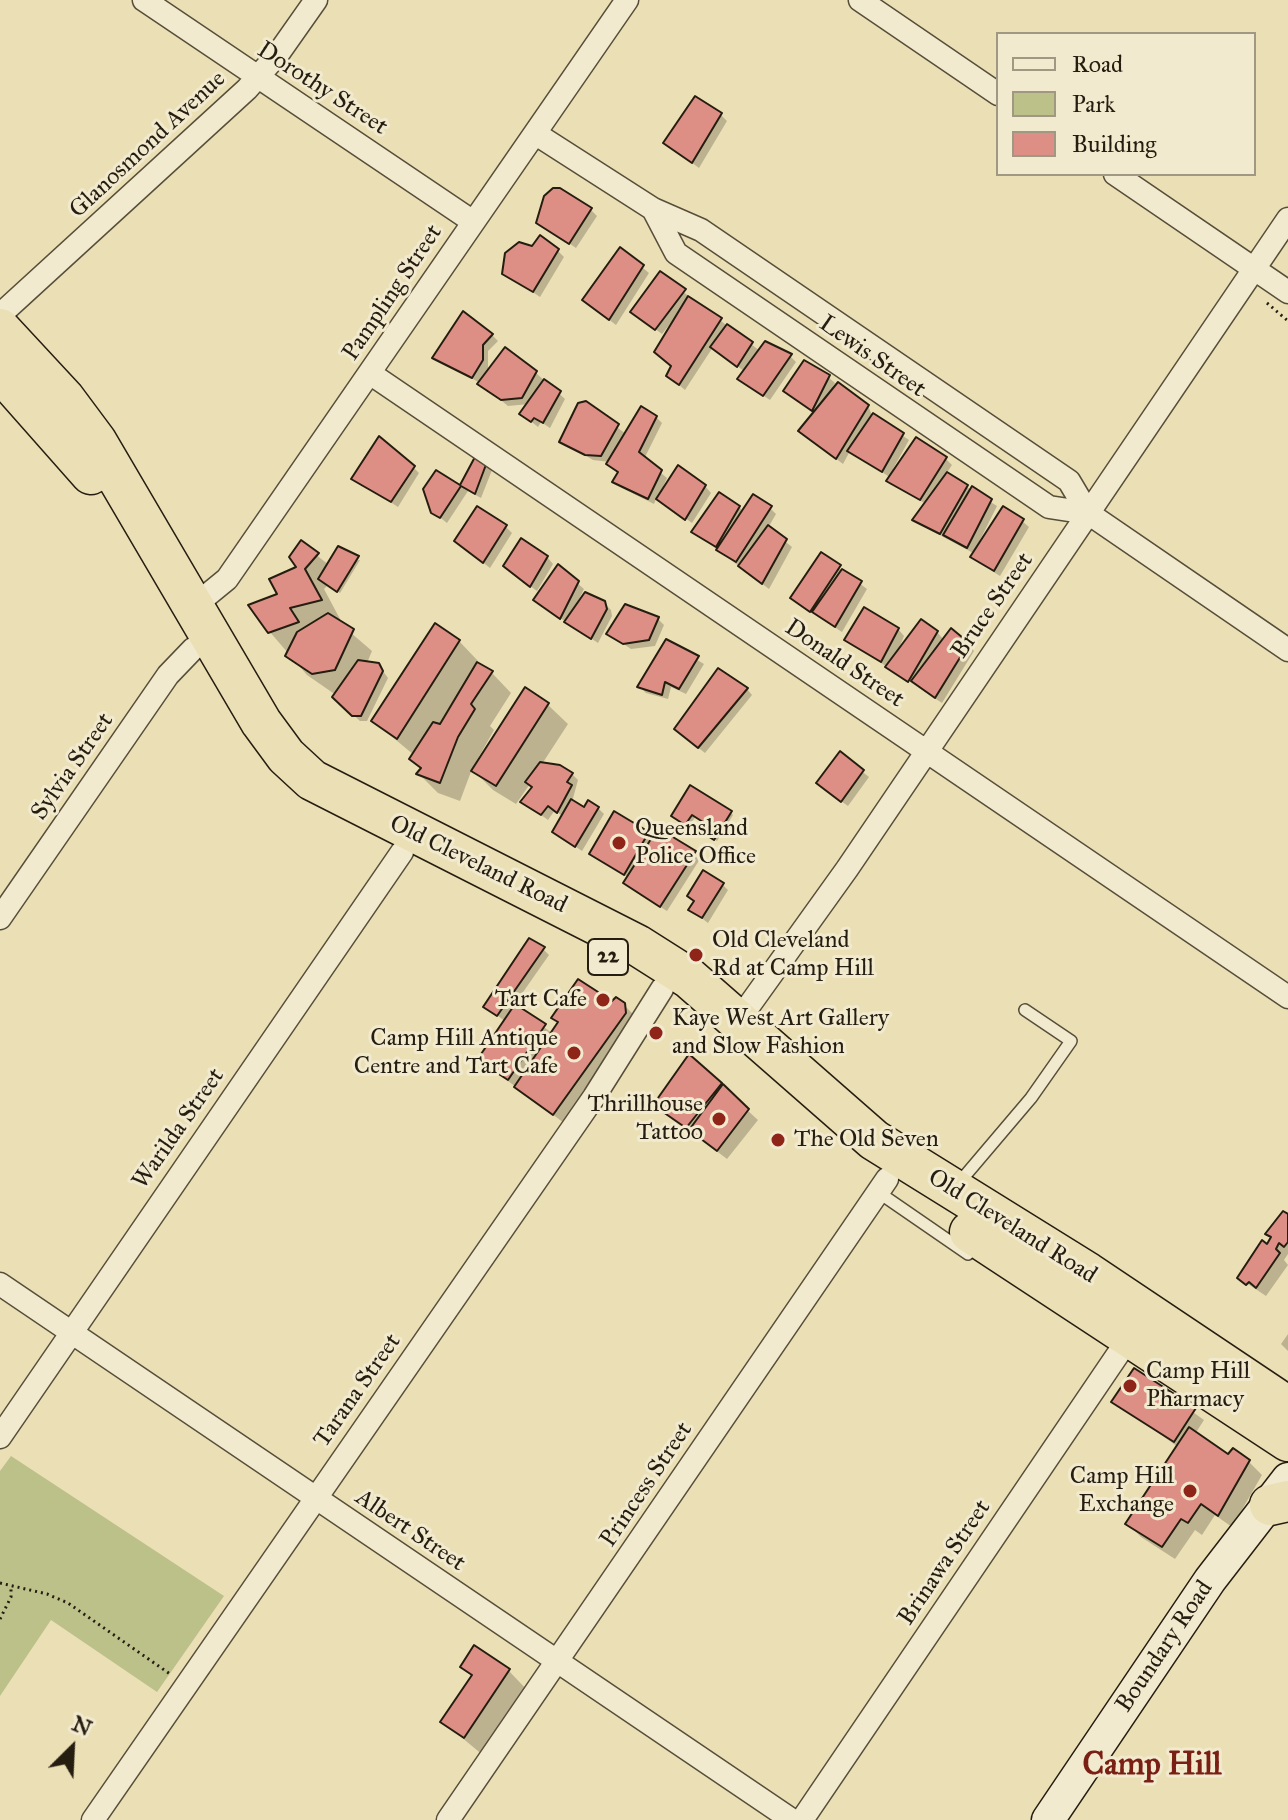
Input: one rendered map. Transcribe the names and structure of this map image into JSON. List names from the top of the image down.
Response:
{
  "streets": {
    "highway": ["Old Cleveland Road", "22"],
    "main road": ["Boundary Road"],
    "street": [
      "Dorothy Street",
      "Glanosmond Avenue",
      "Pampling Street",
      "Lewis Street",
      "Bruce Street",
      "Donald Street",
      "Sylvia Street",
      "Warilda Street",
      "Tarana Street",
      "Princess Street",
      "Albert Street",
      "Brinawa Street"
    ]
  },
  "crossings": [
    ["Dorothy Street", "Glanosmond Avenue"],
    ["Dorothy Street", "Pampling Street"],
    ["Pampling Street", "Lewis Street"],
    ["Pampling Street", "Donald Street"],
    ["Pampling Street", "Old Cleveland Road"],
    ["Lewis Street", "Bruce Street"],
    ["Bruce Street", "Donald Street"],
    ["Bruce Street", "Old Cleveland Road"],
    ["Sylvia Street", "Old Cleveland Road"],
    ["Old Cleveland Road", "Warilda Street"],
    ["Old Cleveland Road", "Tarana Street"],
    ["Old Cleveland Road", "Princess Street"],
    ["Old Cleveland Road", "Brinawa Street"],
    ["Warilda Street", "Albert Street"],
    ["Tarana Street", "Albert Street"],
    ["Princess Street", "Albert Street"]
  ],
  "districts": ["Camp Hill"],
  "places": [
    "Queensland Police Office",
    "Old Cleveland Rd at Camp Hill",
    "Tart Cafe",
    "Kaye West Art Gallery and Slow Fashion",
    "Camp Hill Antique Centre and Tart Cafe",
    "Thrillhouse Tattoo",
    "The Old Seven",
    "Camp Hill Pharmacy",
    "Camp Hill Exchange"
  ],
  "legend": ["Road", "Park", "Building"],
  "north": "top right"
}
